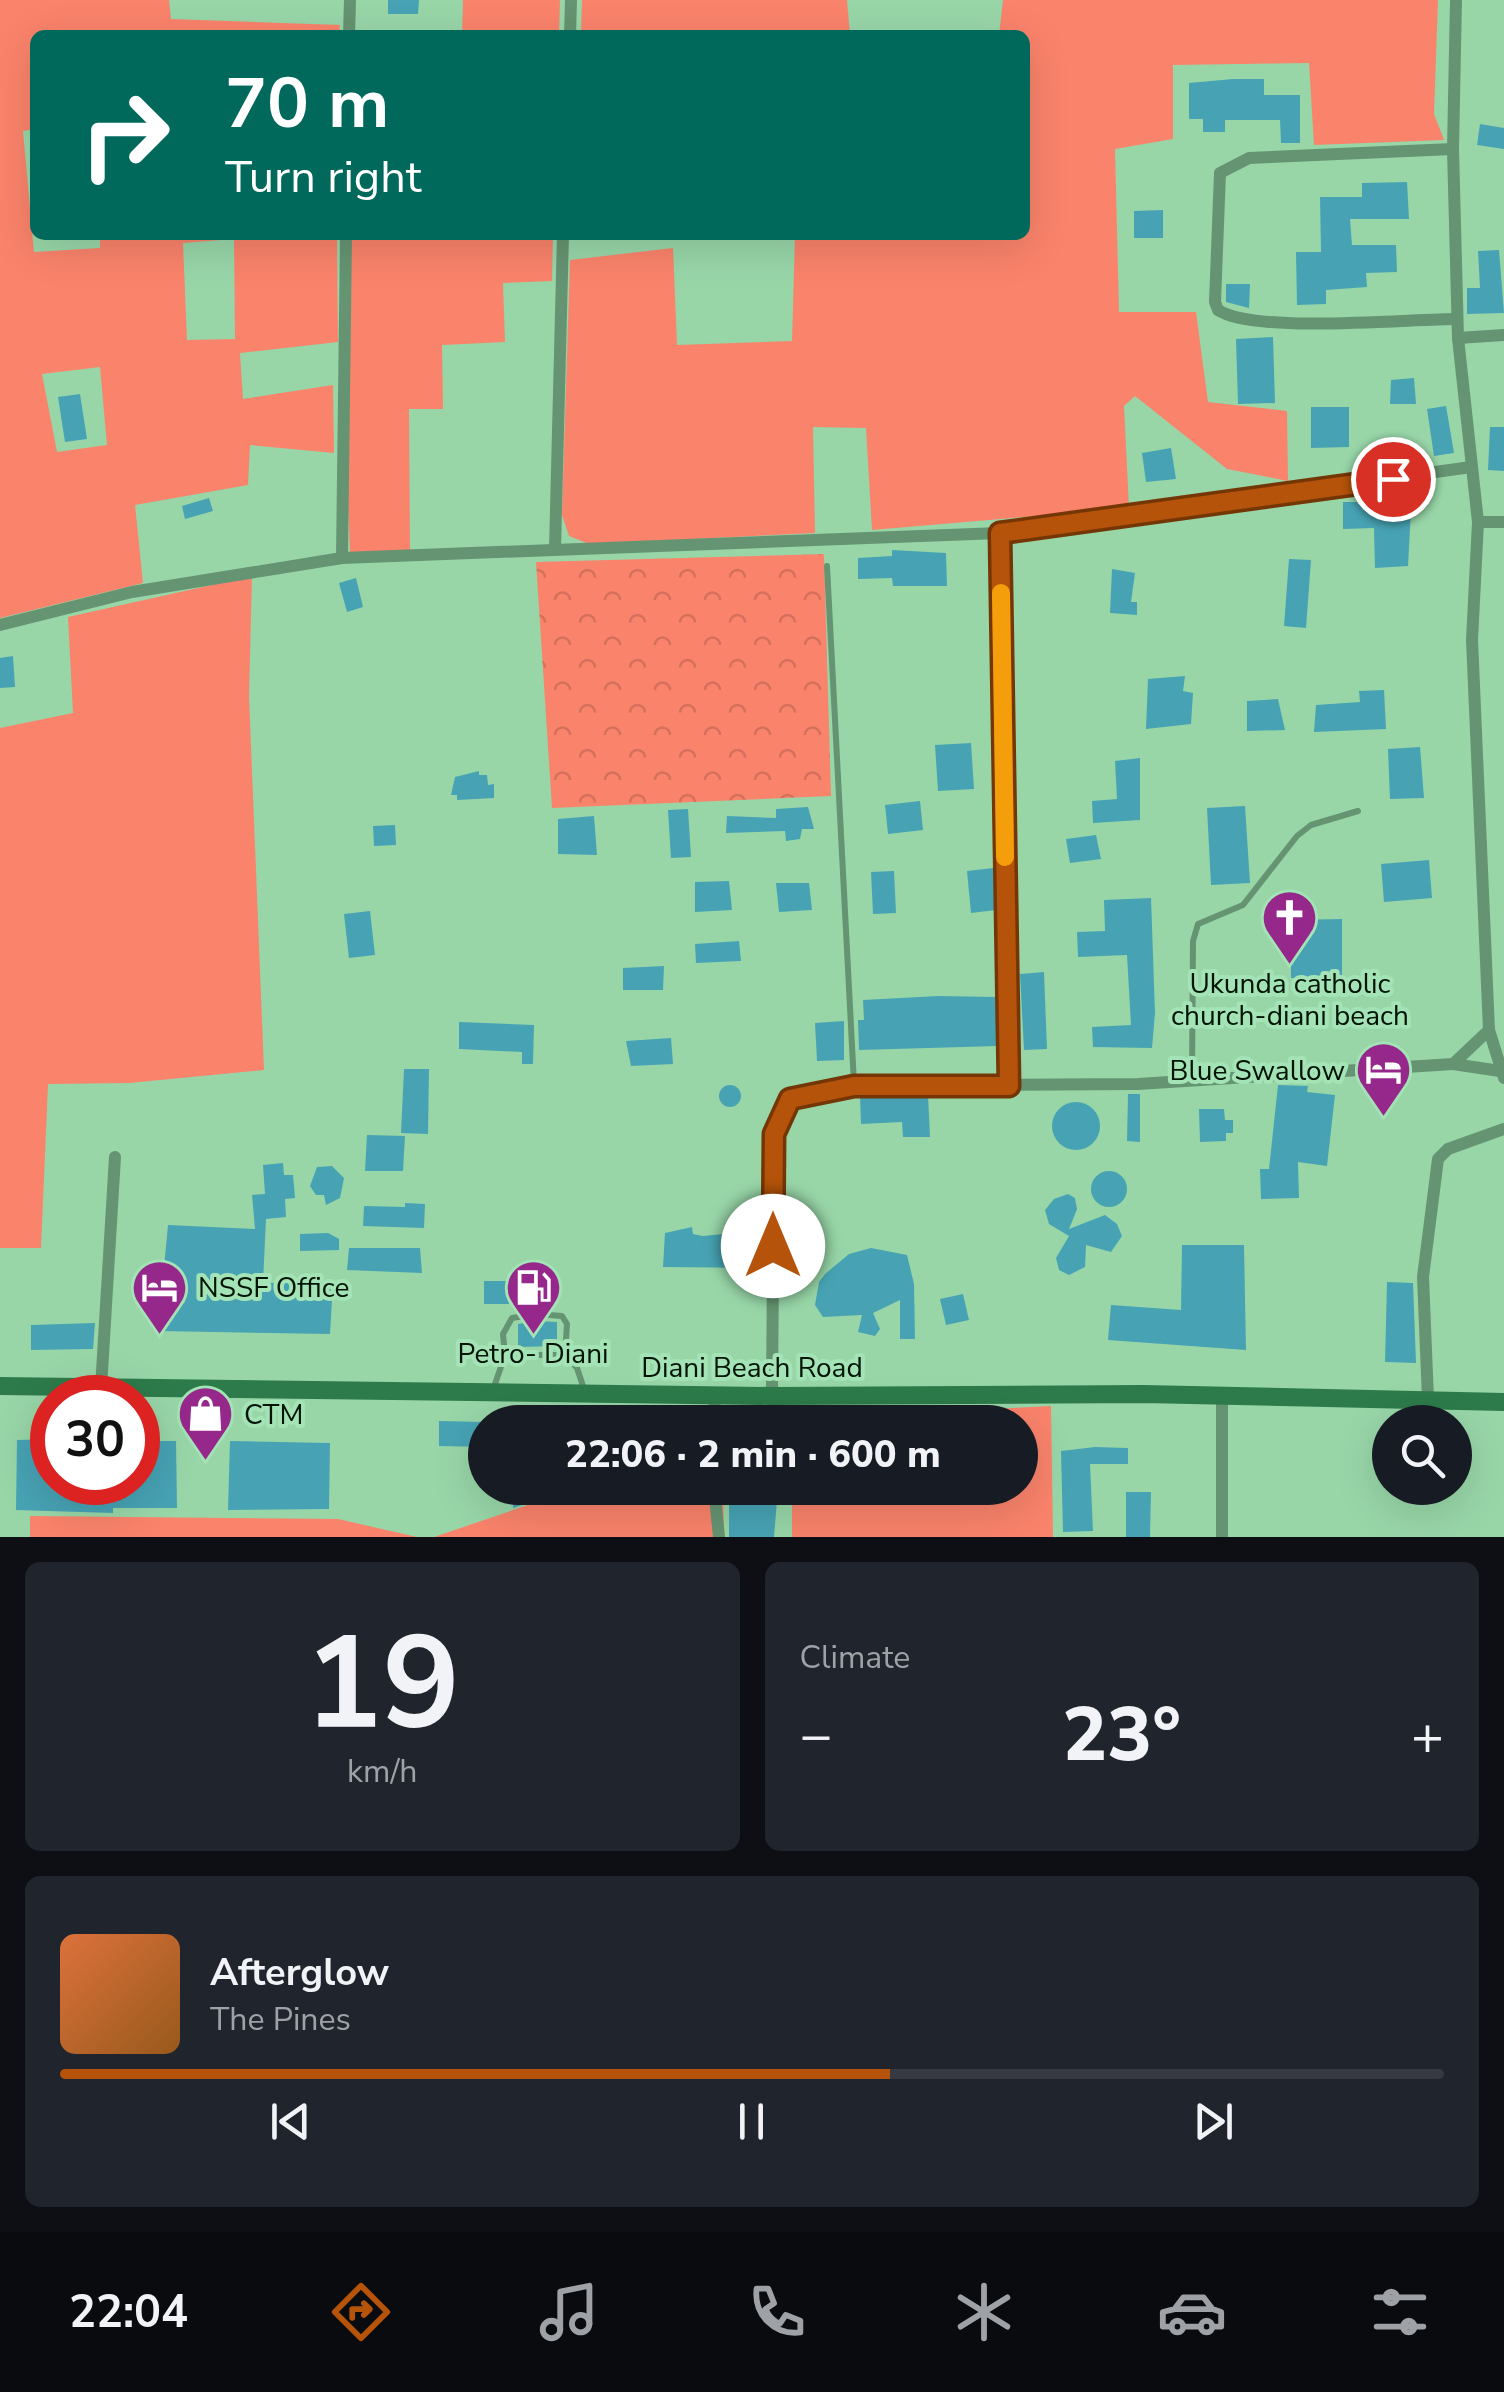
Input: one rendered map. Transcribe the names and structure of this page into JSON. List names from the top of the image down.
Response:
{
  "streets": {
    "main road": ["Diani Beach Road"]
  },
  "places": {
    "church": ["Ukunda catholic church-diani beach"],
    "hotel": ["Blue Swallow", "NSSF Office"],
    "fuel station": ["Petro- Diani"],
    "shop": ["CTM"]
  },
  "page": {
    "turn": ["70 m", "Turn right"],
    "limit": "30",
    "trip": "22:06 · 2 min · 600 m",
    "tile": [
      ["19", "km/h"],
      "Climate"
    ],
    "heat": ["−", "23°", "+"],
    "song": ["Afterglow", "The Pines"],
    "tabs": "22:04"
  }
}
